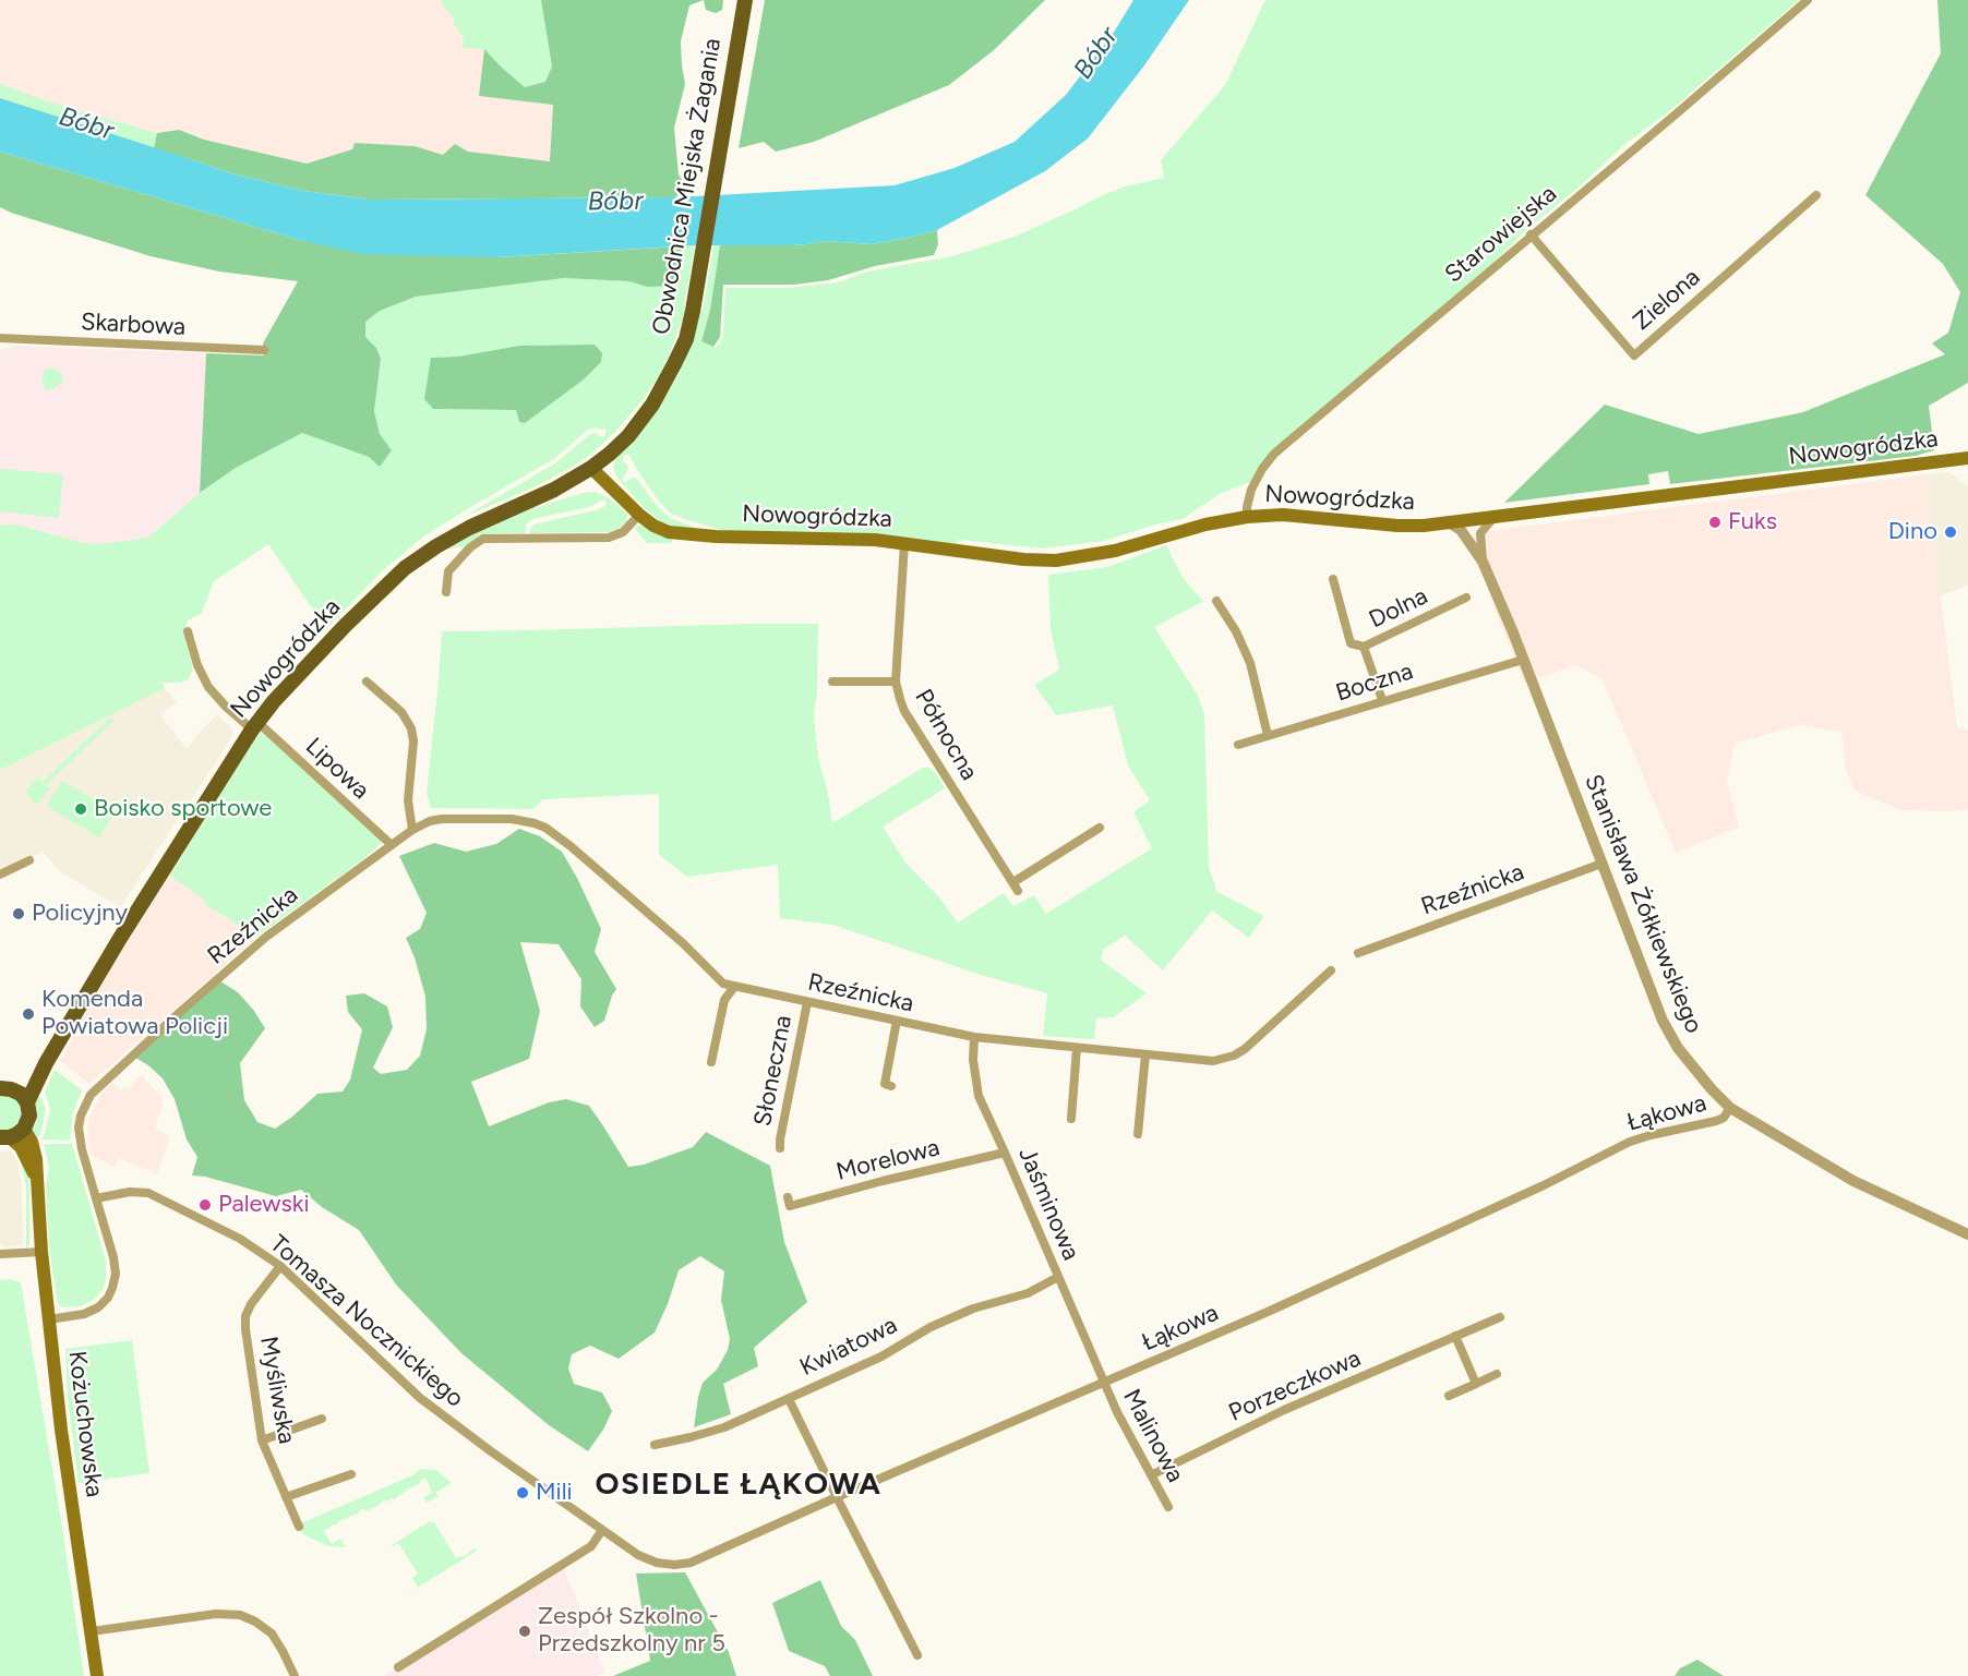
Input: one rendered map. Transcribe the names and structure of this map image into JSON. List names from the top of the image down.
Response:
{
  "streets": {
    "main road": ["Obwodnica Miejska Żagania", "Nowogródzka", "Kożuchowska"],
    "street": [
      "Starowiejska",
      "Zielona",
      "Skarbowa",
      "Dolna",
      "Boczna",
      "Północna",
      "Lipowa",
      "Rzeźnicka",
      "Stanisława Żółkiewskiego",
      "Słoneczna",
      "Łąkowa",
      "Morelowa",
      "Jaśminowa",
      "Tomasza Nocznickiego",
      "Kwiatowa",
      "Porzeczkowa",
      "Myśliwska",
      "Malinowa"
    ]
  },
  "crossings": [
    ["Obwodnica Miejska Żagania", "Nowogródzka"],
    ["Starowiejska", "Zielona"],
    ["Starowiejska", "Nowogródzka"],
    ["Nowogródzka", "Północna"],
    ["Nowogródzka", "Lipowa"],
    ["Nowogródzka", "Stanisława Żółkiewskiego"],
    ["Nowogródzka", "Kożuchowska"],
    ["Dolna", "Boczna"],
    ["Boczna", "Stanisława Żółkiewskiego"],
    ["Lipowa", "Rzeźnicka"],
    ["Rzeźnicka", "Stanisława Żółkiewskiego"],
    ["Rzeźnicka", "Słoneczna"],
    ["Rzeźnicka", "Jaśminowa"],
    ["Rzeźnicka", "Tomasza Nocznickiego"],
    ["Stanisława Żółkiewskiego", "Łąkowa"],
    ["Łąkowa", "Jaśminowa"],
    ["Łąkowa", "Tomasza Nocznickiego"],
    ["Łąkowa", "Malinowa"],
    ["Morelowa", "Jaśminowa"],
    ["Jaśminowa", "Kwiatowa"],
    ["Jaśminowa", "Malinowa"],
    ["Tomasza Nocznickiego", "Myśliwska"],
    ["Porzeczkowa", "Malinowa"]
  ],
  "districts": ["OSIEDLE ŁĄKOWA"],
  "water": ["Bóbr"],
  "places": [
    "Fuks",
    "Dino",
    "Boisko sportowe",
    "Policyjny",
    "Komenda Powiatowa Policji",
    "Palewski",
    "Mili",
    "Zespół Szkolno - Przedszkolny nr 5"
  ]
}
